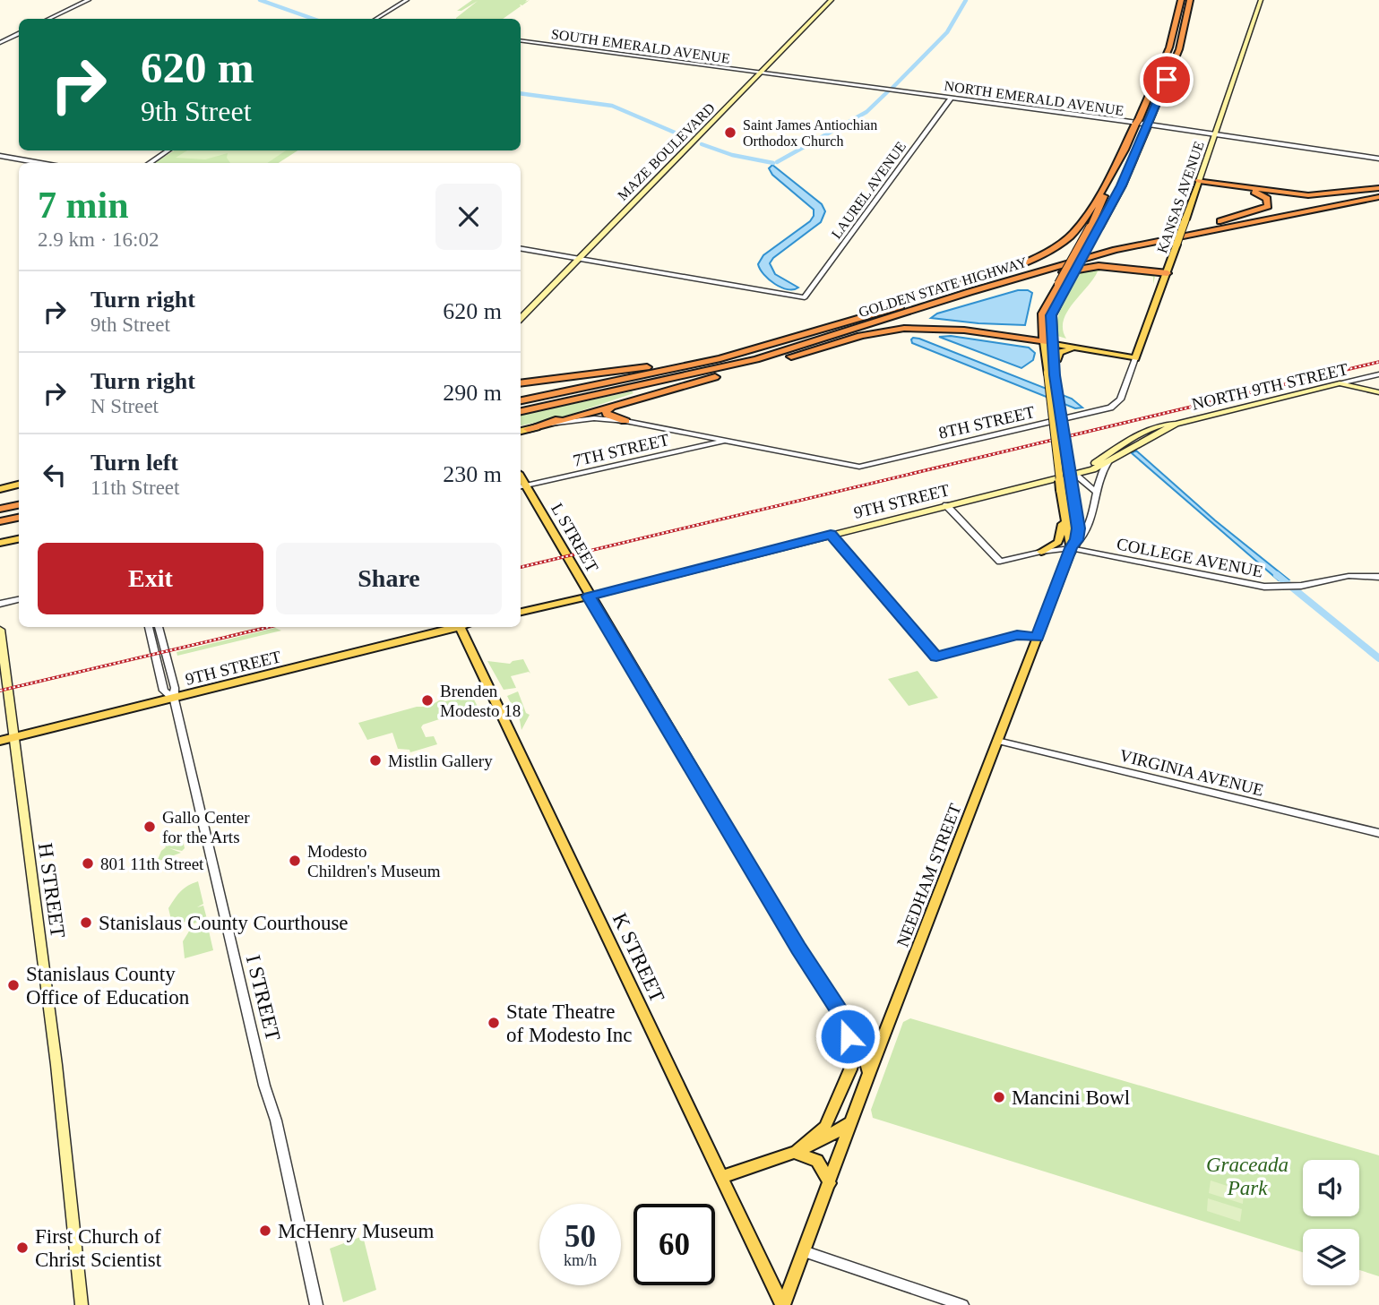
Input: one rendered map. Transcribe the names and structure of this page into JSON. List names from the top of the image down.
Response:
{
  "streets": {
    "highway": ["GOLDEN STATE HIGHWAY"],
    "main road": [
      "MAZE BOULEVARD",
      "KANSAS AVENUE",
      "NORTH 9TH STREET",
      "9TH STREET",
      "L STREET",
      "NEEDHAM STREET",
      "H STREET",
      "K STREET"
    ],
    "street": [
      "SOUTH EMERALD AVENUE",
      "NORTH EMERALD AVENUE",
      "LAUREL AVENUE",
      "8TH STREET",
      "7TH STREET",
      "COLLEGE AVENUE",
      "VIRGINIA AVENUE",
      "I STREET"
    ]
  },
  "crossings": [
    ["SOUTH EMERALD AVENUE", "NORTH EMERALD AVENUE"],
    ["SOUTH EMERALD AVENUE", "MAZE BOULEVARD"],
    ["NORTH EMERALD AVENUE", "MAZE BOULEVARD"],
    ["NORTH EMERALD AVENUE", "LAUREL AVENUE"],
    ["NORTH EMERALD AVENUE", "KANSAS AVENUE"],
    ["MAZE BOULEVARD", "LAUREL AVENUE"],
    ["KANSAS AVENUE", "GOLDEN STATE HIGHWAY"],
    ["KANSAS AVENUE", "8TH STREET"],
    ["NORTH 9TH STREET", "9TH STREET"],
    ["NORTH 9TH STREET", "NEEDHAM STREET"],
    ["8TH STREET", "7TH STREET"],
    ["7TH STREET", "L STREET"],
    ["9TH STREET", "L STREET"],
    ["9TH STREET", "COLLEGE AVENUE"],
    ["9TH STREET", "NEEDHAM STREET"],
    ["9TH STREET", "H STREET"],
    ["9TH STREET", "K STREET"],
    ["9TH STREET", "I STREET"],
    ["L STREET", "NEEDHAM STREET"],
    ["COLLEGE AVENUE", "NEEDHAM STREET"],
    ["VIRGINIA AVENUE", "NEEDHAM STREET"],
    ["NEEDHAM STREET", "K STREET"]
  ],
  "parks": ["Graceada Park"],
  "places": [
    "Saint James Antiochian Orthodox Church",
    "Brenden Modesto 18",
    "Mistlin Gallery",
    "Gallo Center for the Arts",
    "Modesto Children's Museum",
    "801 11th Street",
    "Stanislaus County Courthouse",
    "Stanislaus County Office of Education",
    "State Theatre of Modesto Inc",
    "Mancini Bowl",
    "McHenry Museum",
    "First Church of Christ Scientist"
  ],
  "page": {
    "turn": ["620 m", "9th Street"],
    "heading": ["7 min", "2.9 km · 16:02"],
    "list": [
      {
        "name": "Turn right",
        "note": "9th Street",
        "value": "620 m"
      },
      {
        "name": "Turn right",
        "note": "N Street",
        "value": "290 m"
      },
      {
        "name": "Turn left",
        "note": "11th Street",
        "value": "230 m"
      }
    ],
    "buttons": ["Exit", "Share"],
    "speed": "50 km/h",
    "limit": "60"
  }
}
